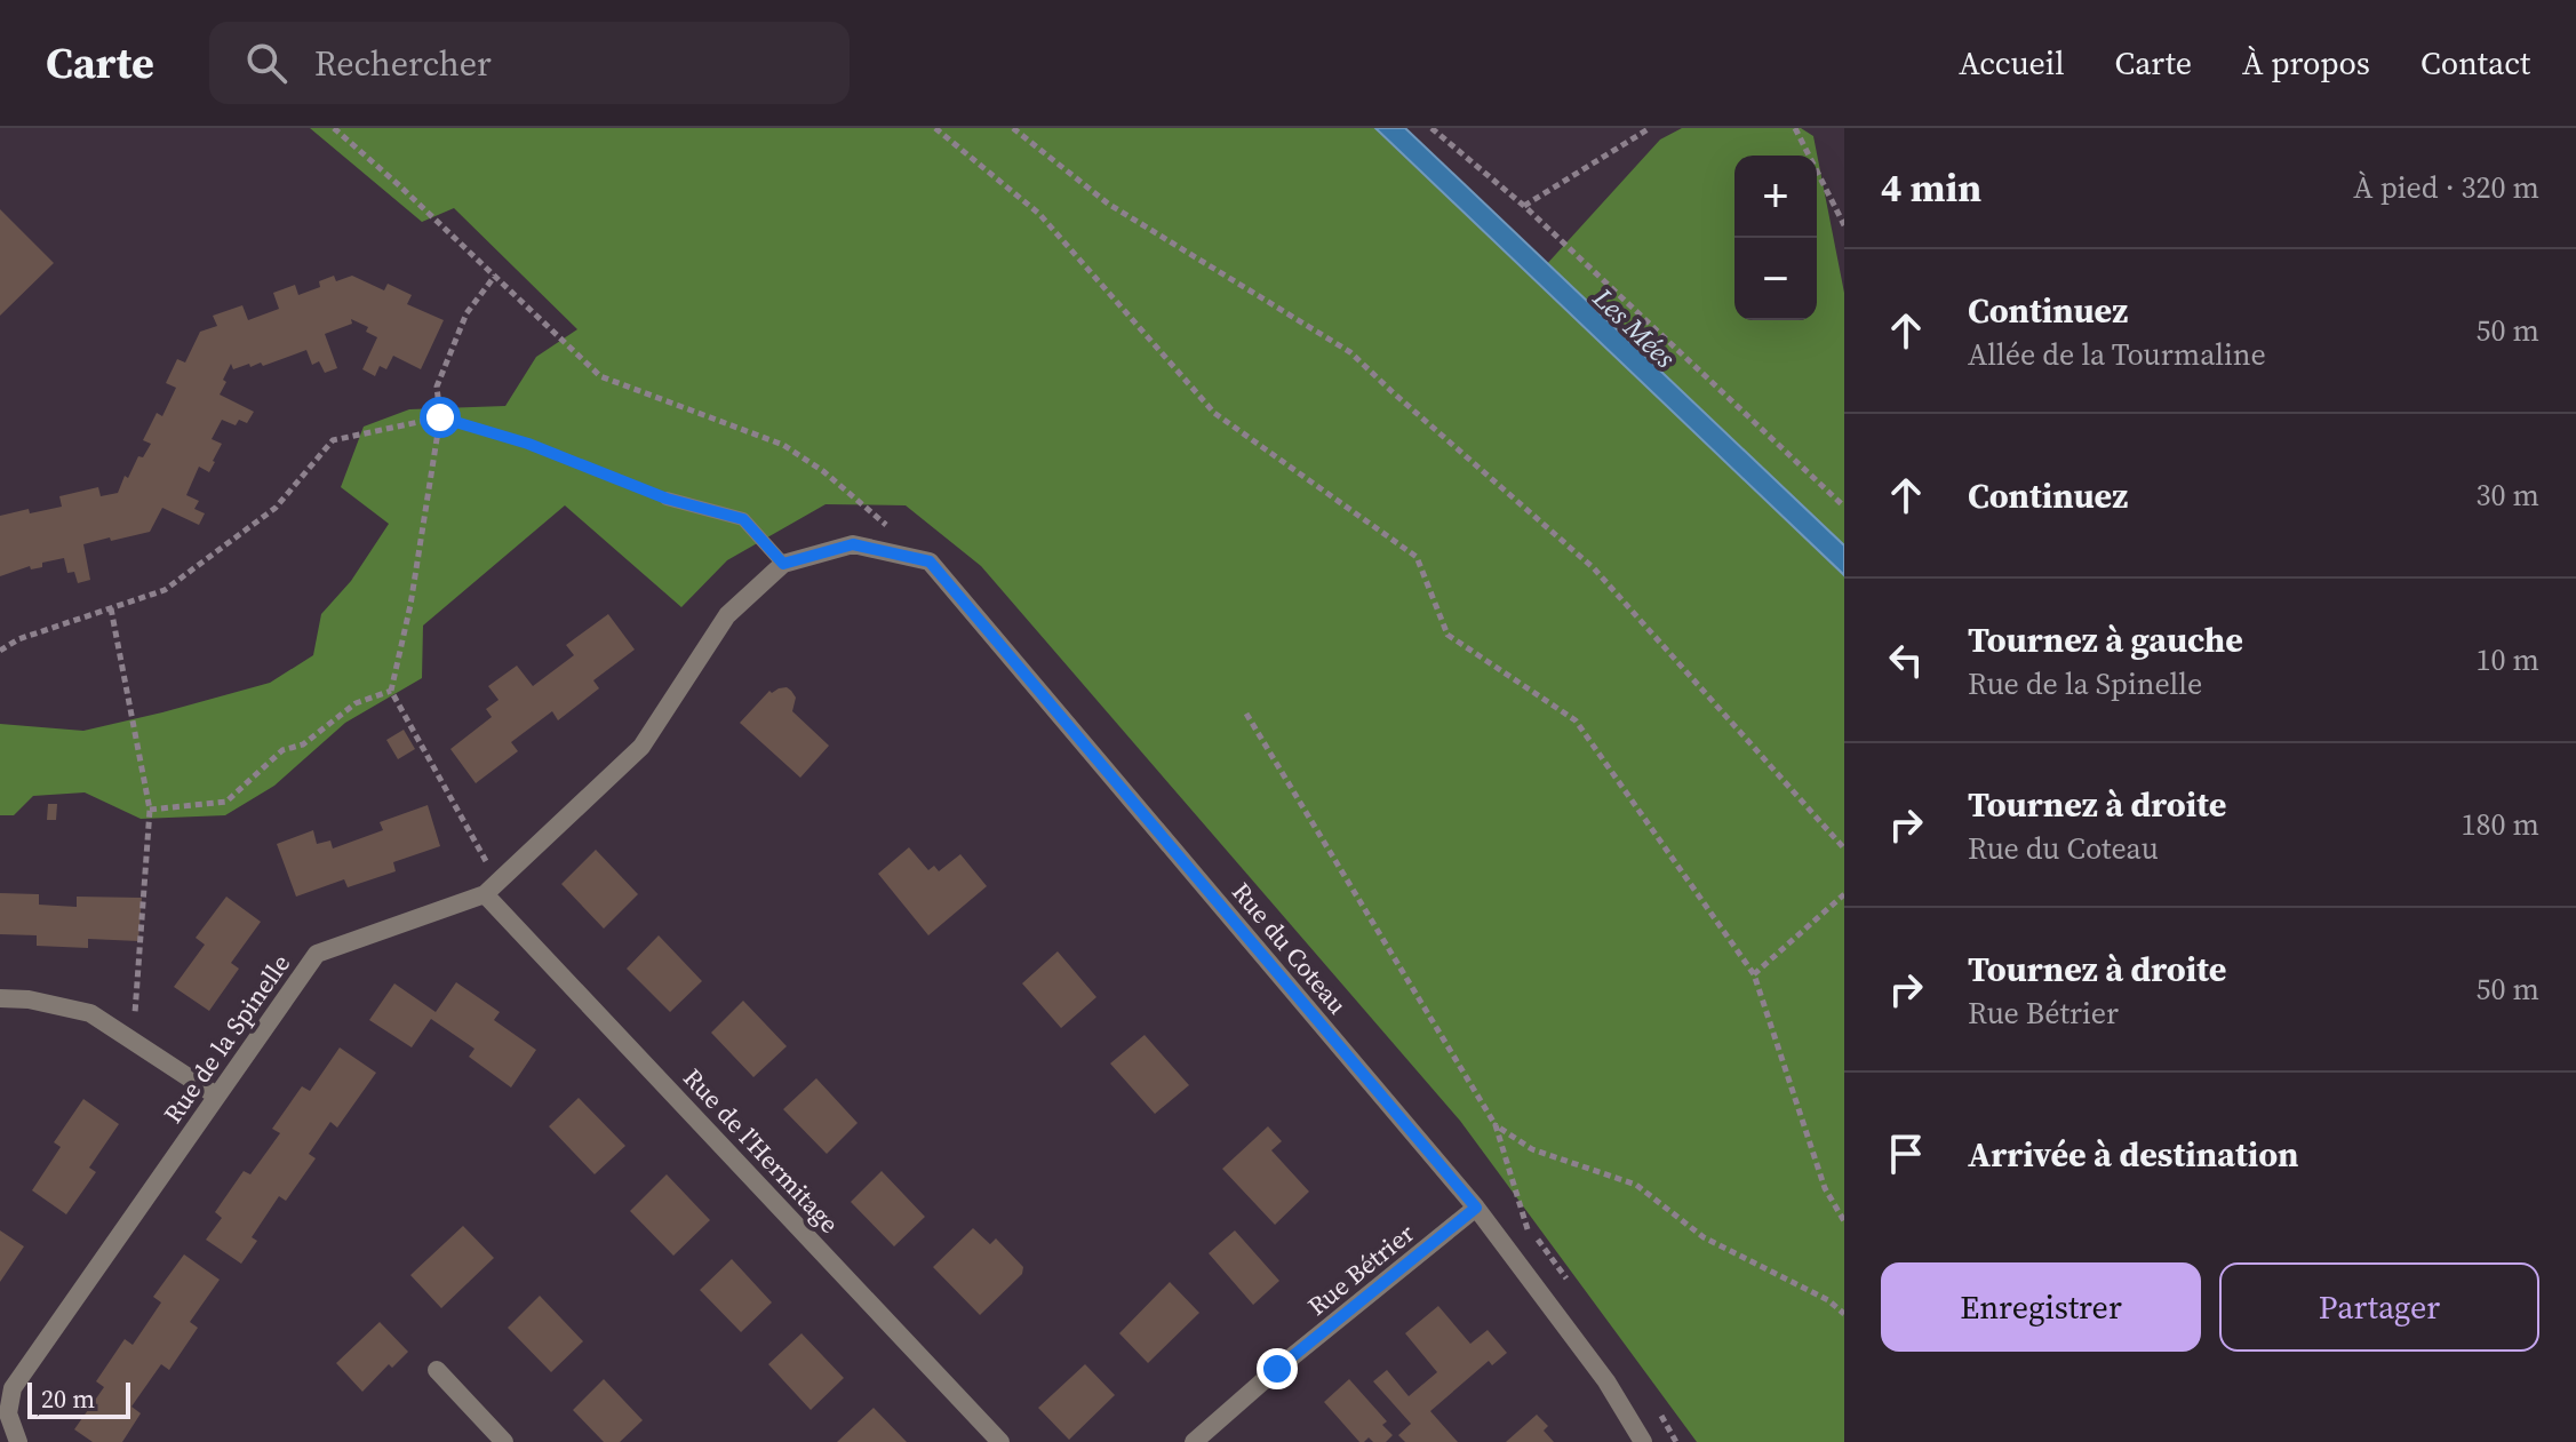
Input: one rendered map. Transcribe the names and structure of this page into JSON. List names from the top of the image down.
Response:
{
  "streets": {
    "street": [
      "Rue du Coteau",
      "Rue de la Spinelle",
      "Rue de l'Hermitage",
      "Rue Bétrier"
    ]
  },
  "crossings": [
    ["Rue du Coteau", "Rue de la Spinelle"],
    ["Rue du Coteau", "Rue Bétrier"],
    ["Rue de la Spinelle", "Rue de l'Hermitage"]
  ],
  "water": ["Les Mées"],
  "scale_bar": "20 m",
  "page": {
    "header": "Carte",
    "search": "Rechercher",
    "nav": [
      "Accueil",
      "Carte",
      "À propos",
      "Contact"
    ],
    "heading": ["4 min", "À pied · 320 m"],
    "map_buttons": ["+", "−"],
    "list": [
      ["Continuez", "Allée de la Tourmaline", "50 m"],
      ["Continuez", "30 m"],
      ["Tournez à gauche", "Rue de la Spinelle", "10 m"],
      ["Tournez à droite", "Rue du Coteau", "180 m"],
      ["Tournez à droite", "Rue Bétrier", "50 m"],
      "Arrivée à destination"
    ],
    "buttons": ["Enregistrer", "Partager"],
    "scale": "20 m"
  }
}
